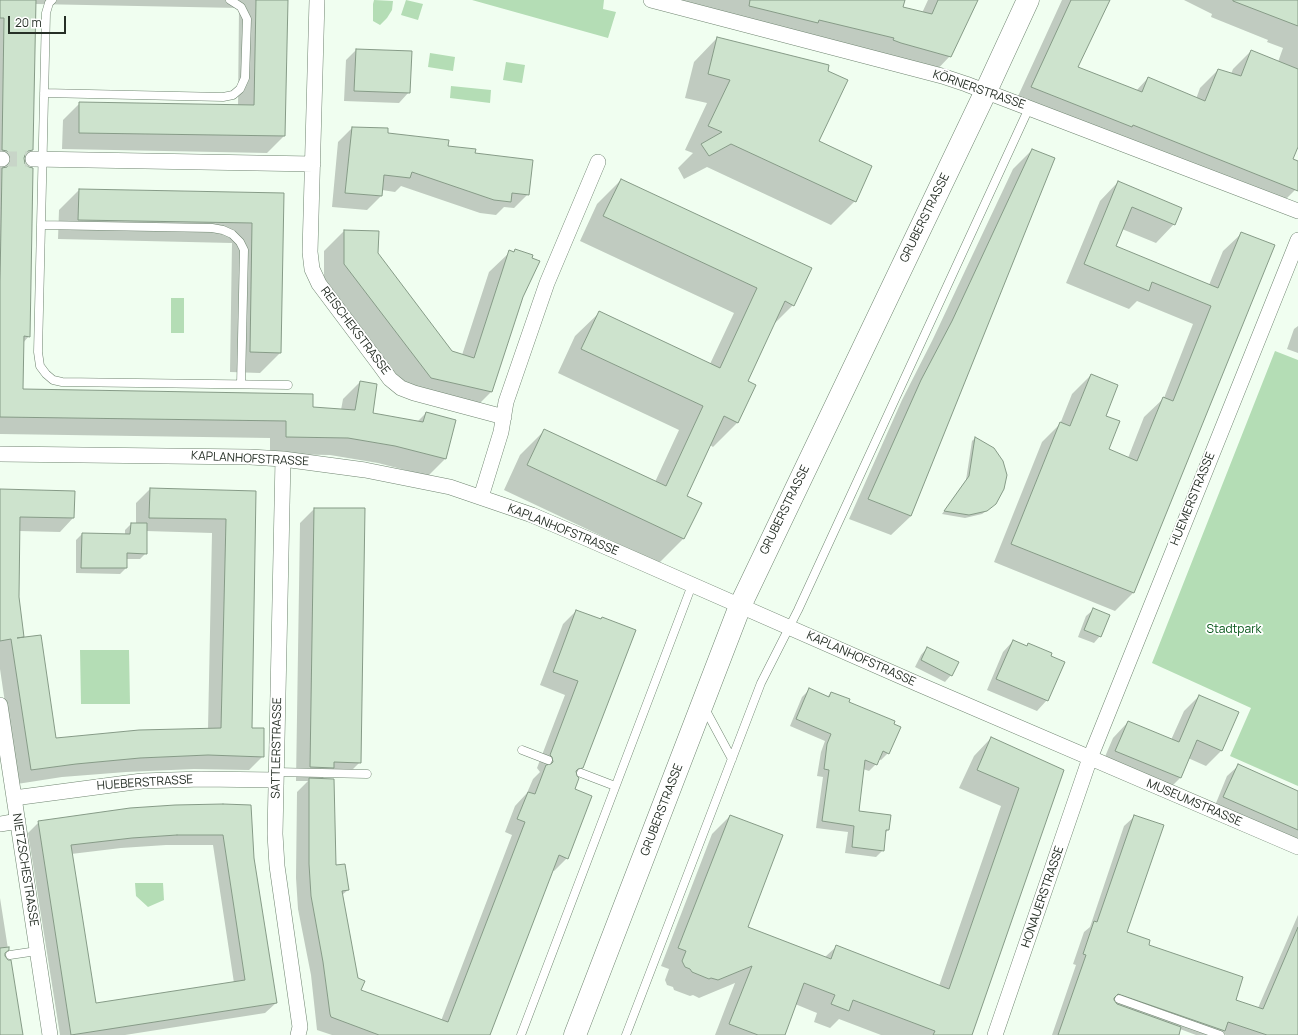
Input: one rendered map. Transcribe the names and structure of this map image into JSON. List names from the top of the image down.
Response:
{
  "streets": {
    "main road": ["GRUBERSTRASSE"],
    "street": [
      "KÖRNERSTRASSE",
      "REISCHEKSTRASSE",
      "KAPLANHOFSTRASSE",
      "HUEMERSTRASSE",
      "SATTLERSTRASSE",
      "HUEBERSTRASSE",
      "MUSEUMSTRASSE",
      "NIETZSCHESTRASSE",
      "HONAUERSTRASSE"
    ]
  },
  "crossings": [
    ["KÖRNERSTRASSE", "GRUBERSTRASSE"],
    ["GRUBERSTRASSE", "KAPLANHOFSTRASSE"],
    ["KAPLANHOFSTRASSE", "HUEMERSTRASSE"],
    ["KAPLANHOFSTRASSE", "SATTLERSTRASSE"],
    ["KAPLANHOFSTRASSE", "MUSEUMSTRASSE"],
    ["KAPLANHOFSTRASSE", "HONAUERSTRASSE"],
    ["HUEMERSTRASSE", "MUSEUMSTRASSE"],
    ["HUEMERSTRASSE", "HONAUERSTRASSE"],
    ["SATTLERSTRASSE", "HUEBERSTRASSE"],
    ["HUEBERSTRASSE", "NIETZSCHESTRASSE"],
    ["MUSEUMSTRASSE", "HONAUERSTRASSE"]
  ],
  "parks": ["Stadtpark"],
  "scale_bar": "20 m"
}
